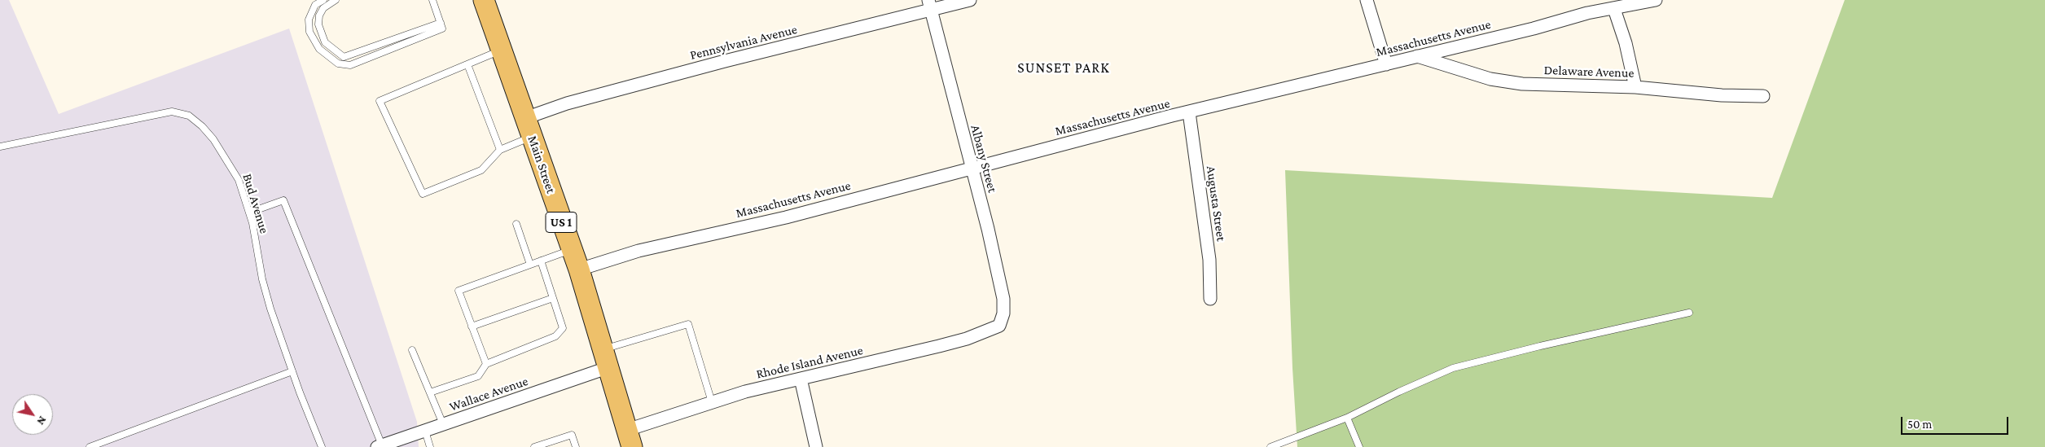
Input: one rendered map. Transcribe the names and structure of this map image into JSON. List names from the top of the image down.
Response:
{
  "streets": {
    "main road": ["Main Street", "US 1"],
    "street": [
      "Massachusetts Avenue",
      "Pennsylvania Avenue",
      "Delaware Avenue",
      "Albany Street",
      "Augusta Street",
      "Rhode Island Avenue",
      "Wallace Avenue"
    ],
    "lane": ["Bud Avenue"]
  },
  "crossings": [
    ["Massachusetts Avenue", "Delaware Avenue"],
    ["Massachusetts Avenue", "Albany Street"],
    ["Massachusetts Avenue", "Main Street"],
    ["Massachusetts Avenue", "Augusta Street"],
    ["Pennsylvania Avenue", "Albany Street"],
    ["Pennsylvania Avenue", "Main Street"],
    ["Albany Street", "Rhode Island Avenue"],
    ["Main Street", "Rhode Island Avenue"],
    ["Main Street", "Wallace Avenue"]
  ],
  "districts": ["SUNSET PARK"],
  "scale_bar": "50 m",
  "north": "bottom right"
}
